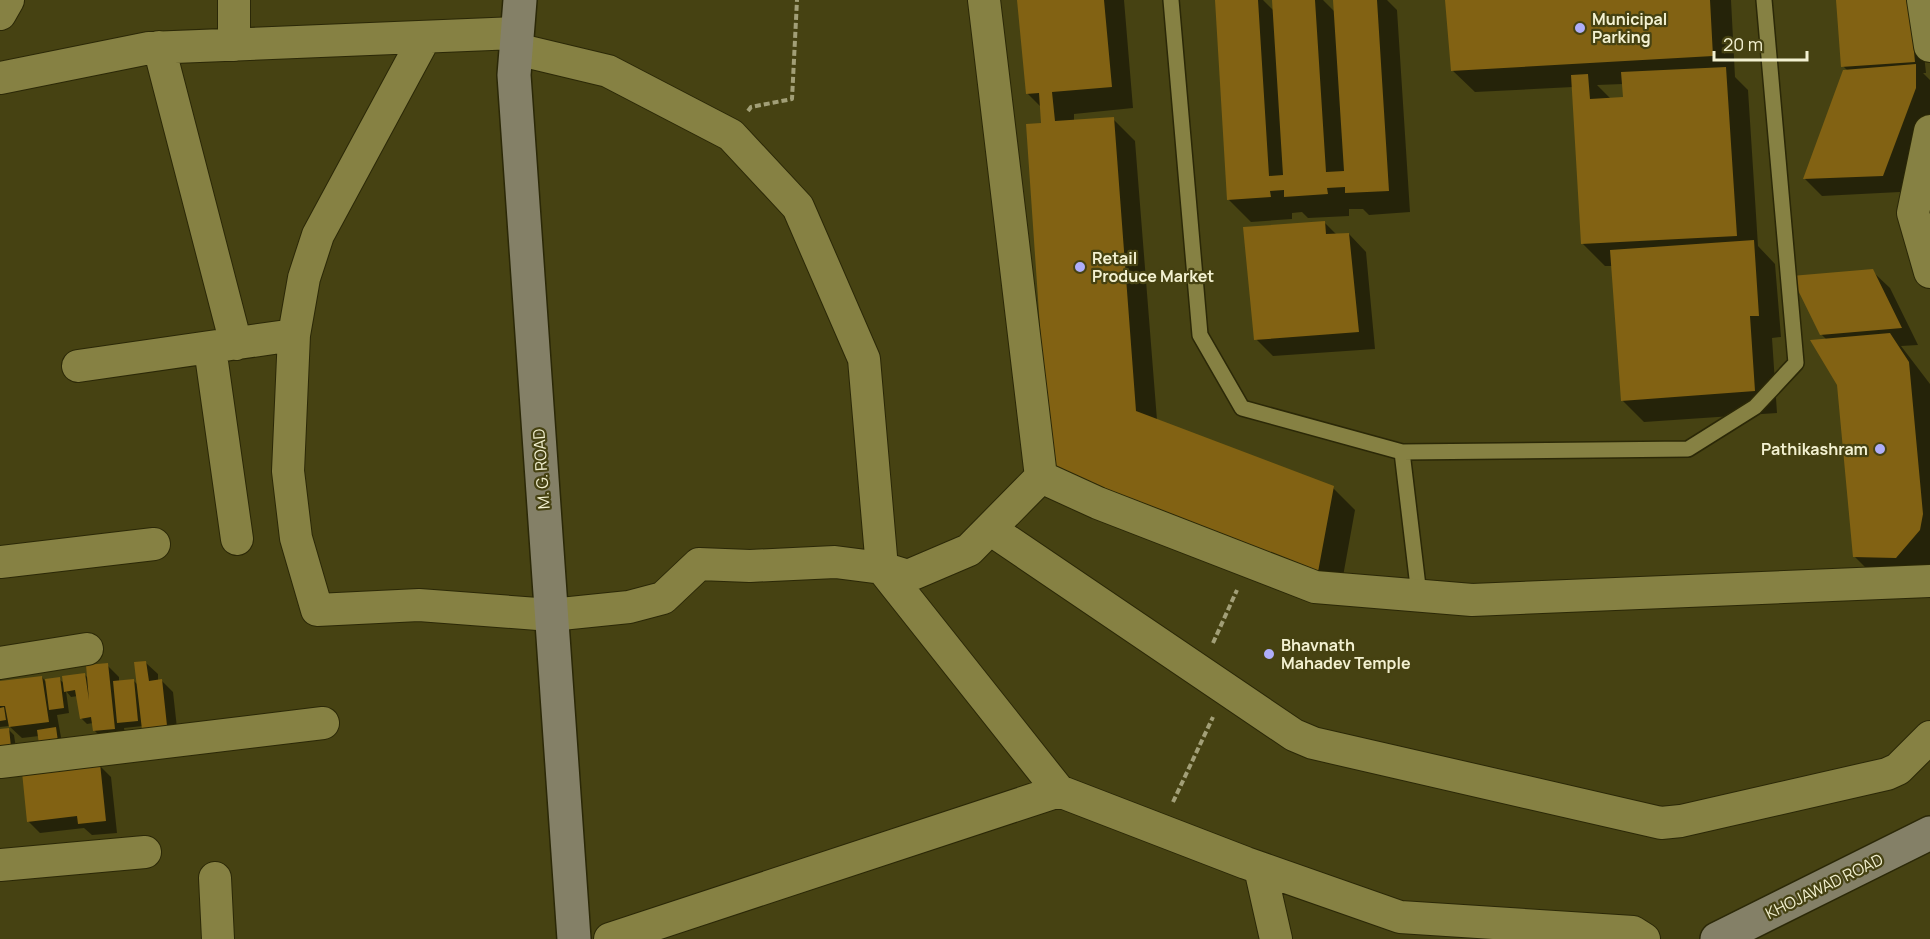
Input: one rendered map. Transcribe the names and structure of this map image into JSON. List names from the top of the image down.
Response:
{
  "streets": {
    "main road": ["M. G. ROAD", "KHOJAWAD ROAD"]
  },
  "places": [
    "Municipal Parking",
    "Retail Produce Market",
    "Pathikashram",
    "Bhavnath Mahadev Temple"
  ],
  "scale_bar": "20 m"
}
